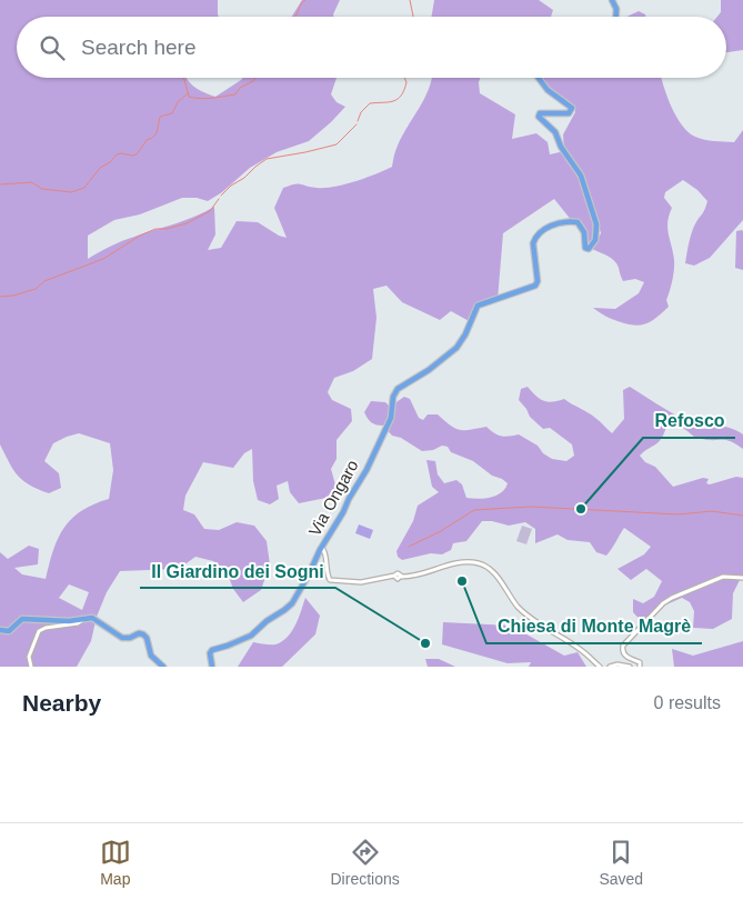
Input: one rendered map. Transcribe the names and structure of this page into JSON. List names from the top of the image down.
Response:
{
  "streets": {
    "main road": ["Via Ongaro"]
  },
  "places": ["Refosco", "Chiesa di Monte Magrè", "Il Giardino dei Sogni"],
  "page": {
    "search": "Search here",
    "heading": ["Nearby", "0 results"],
    "nav": ["Map", "Directions", "Saved"]
  }
}
